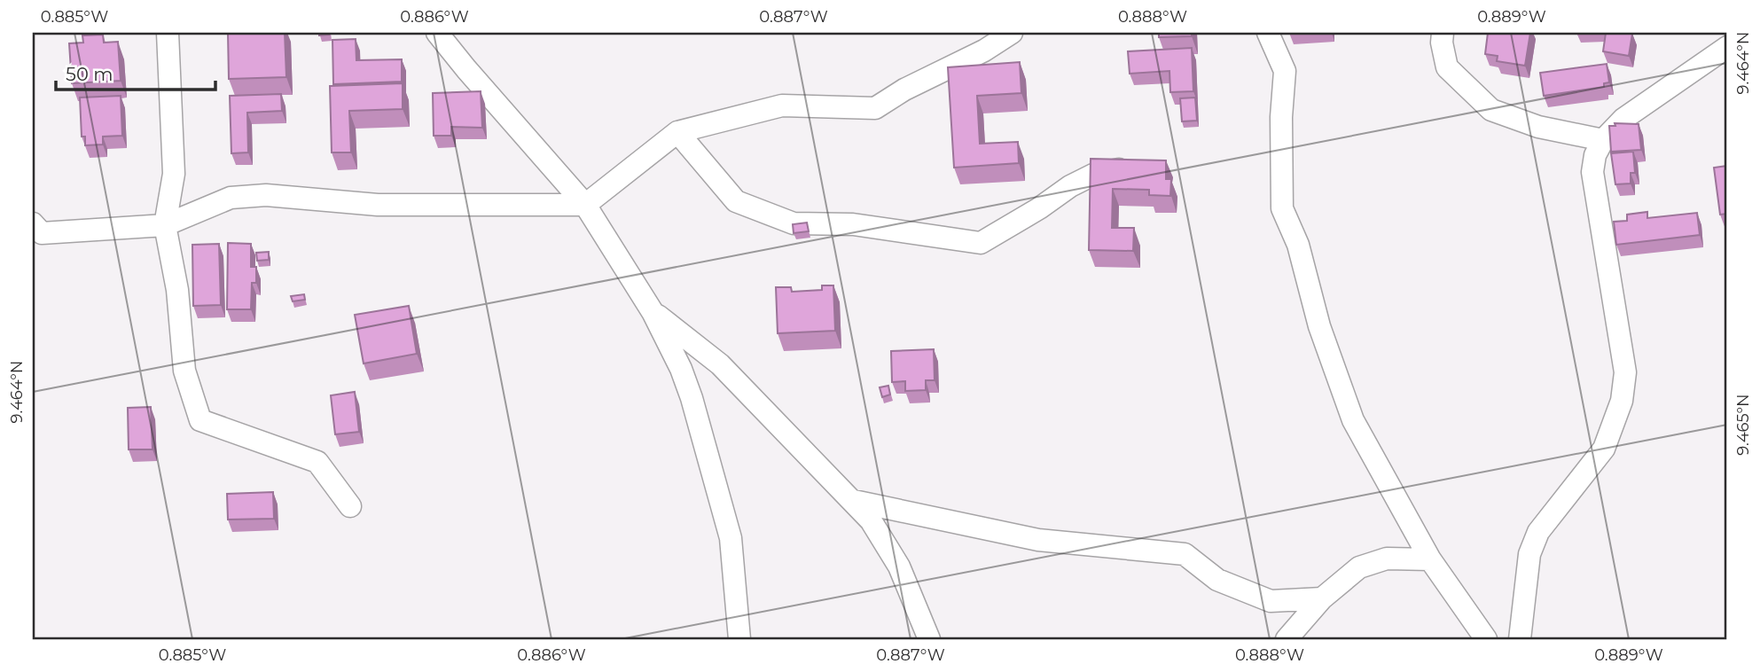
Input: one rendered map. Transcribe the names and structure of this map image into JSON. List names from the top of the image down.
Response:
{
  "scale_bar": "50 m",
  "coordinates": [
    "0.885°W",
    "0.886°W",
    "0.887°W",
    "0.888°W",
    "0.889°W",
    "9.464°N",
    "9.465°N"
  ]
}
